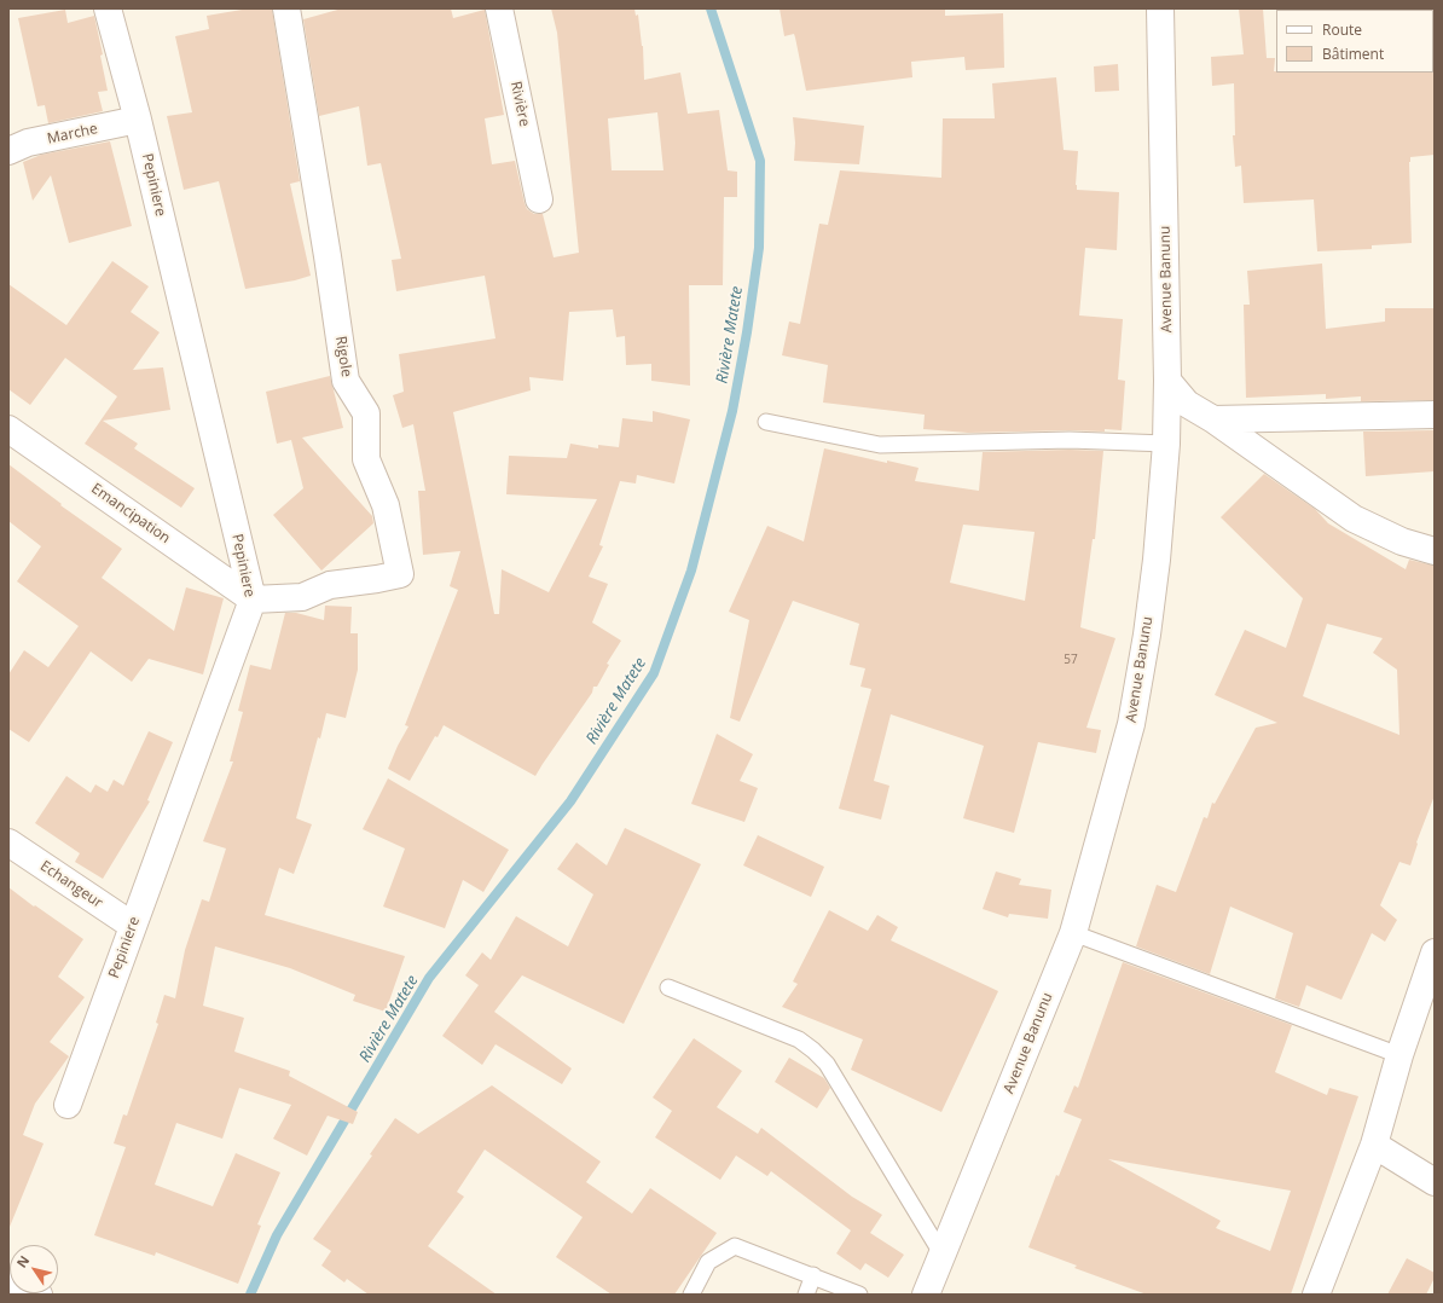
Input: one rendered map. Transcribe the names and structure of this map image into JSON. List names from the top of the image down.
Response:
{
  "streets": {
    "street": [
      "Rivière",
      "Marche",
      "Pepiniere",
      "Avenue Banunu",
      "Rigole",
      "Emancipation",
      "Echangeur"
    ]
  },
  "crossings": [
    ["Marche", "Pepiniere"],
    ["Pepiniere", "Rigole"],
    ["Pepiniere", "Emancipation"],
    ["Pepiniere", "Echangeur"],
    ["Rigole", "Emancipation"]
  ],
  "water": ["Rivière Matete"],
  "house_numbers": ["57"],
  "legend": ["Route", "Bâtiment"],
  "north": "top left"
}
